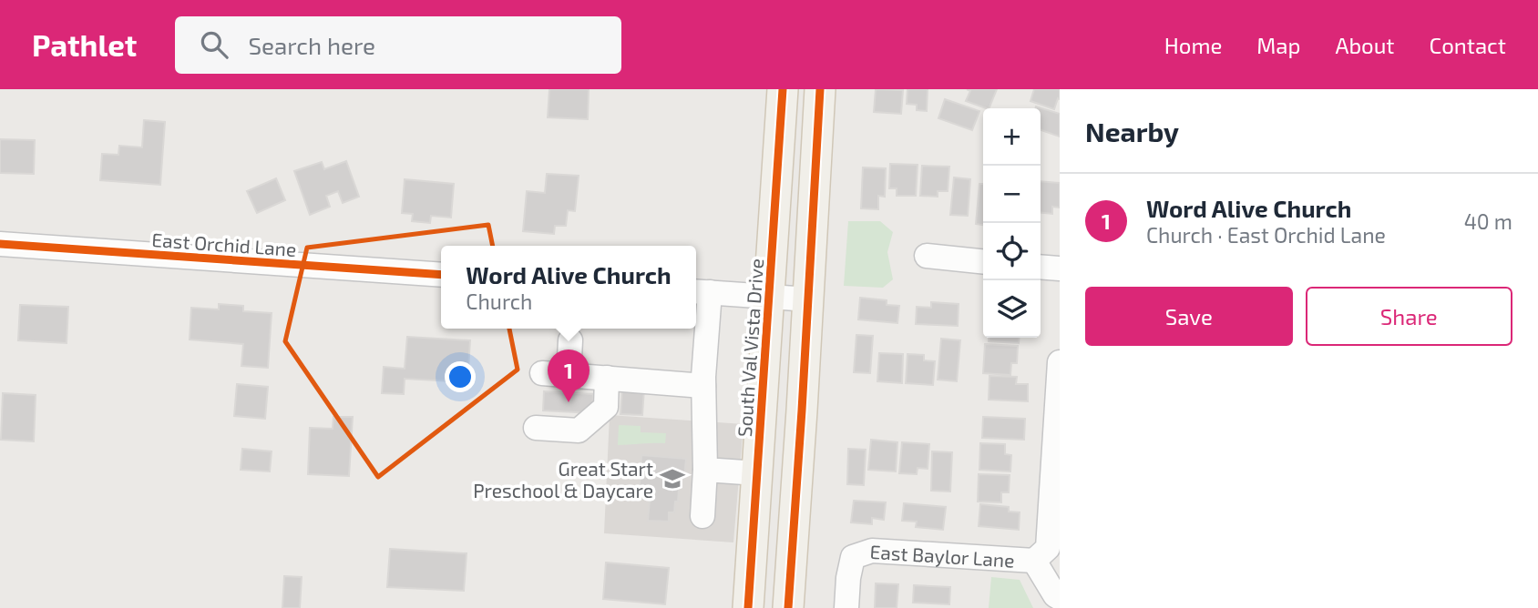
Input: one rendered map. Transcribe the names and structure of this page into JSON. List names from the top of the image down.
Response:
{
  "streets": {
    "main road": ["South Val Vista Drive"],
    "street": ["East Orchid Lane", "East Baylor Lane"]
  },
  "places": {
    "school or university": ["Great Start Preschool & Daycare"]
  },
  "page": {
    "header": "Pathlet",
    "search": "Search here",
    "nav": [
      "Home",
      "Map",
      "About",
      "Contact"
    ],
    "heading": "Nearby",
    "map_buttons": ["+", "−"],
    "list": [
      {
        "mark": "1",
        "name": "Word Alive Church",
        "note": "Church · East Orchid Lane",
        "value": "40 m"
      }
    ],
    "popup": ["Word Alive Church", "Church"],
    "buttons": ["Save", "Share"],
    "pins": "1"
  }
}
